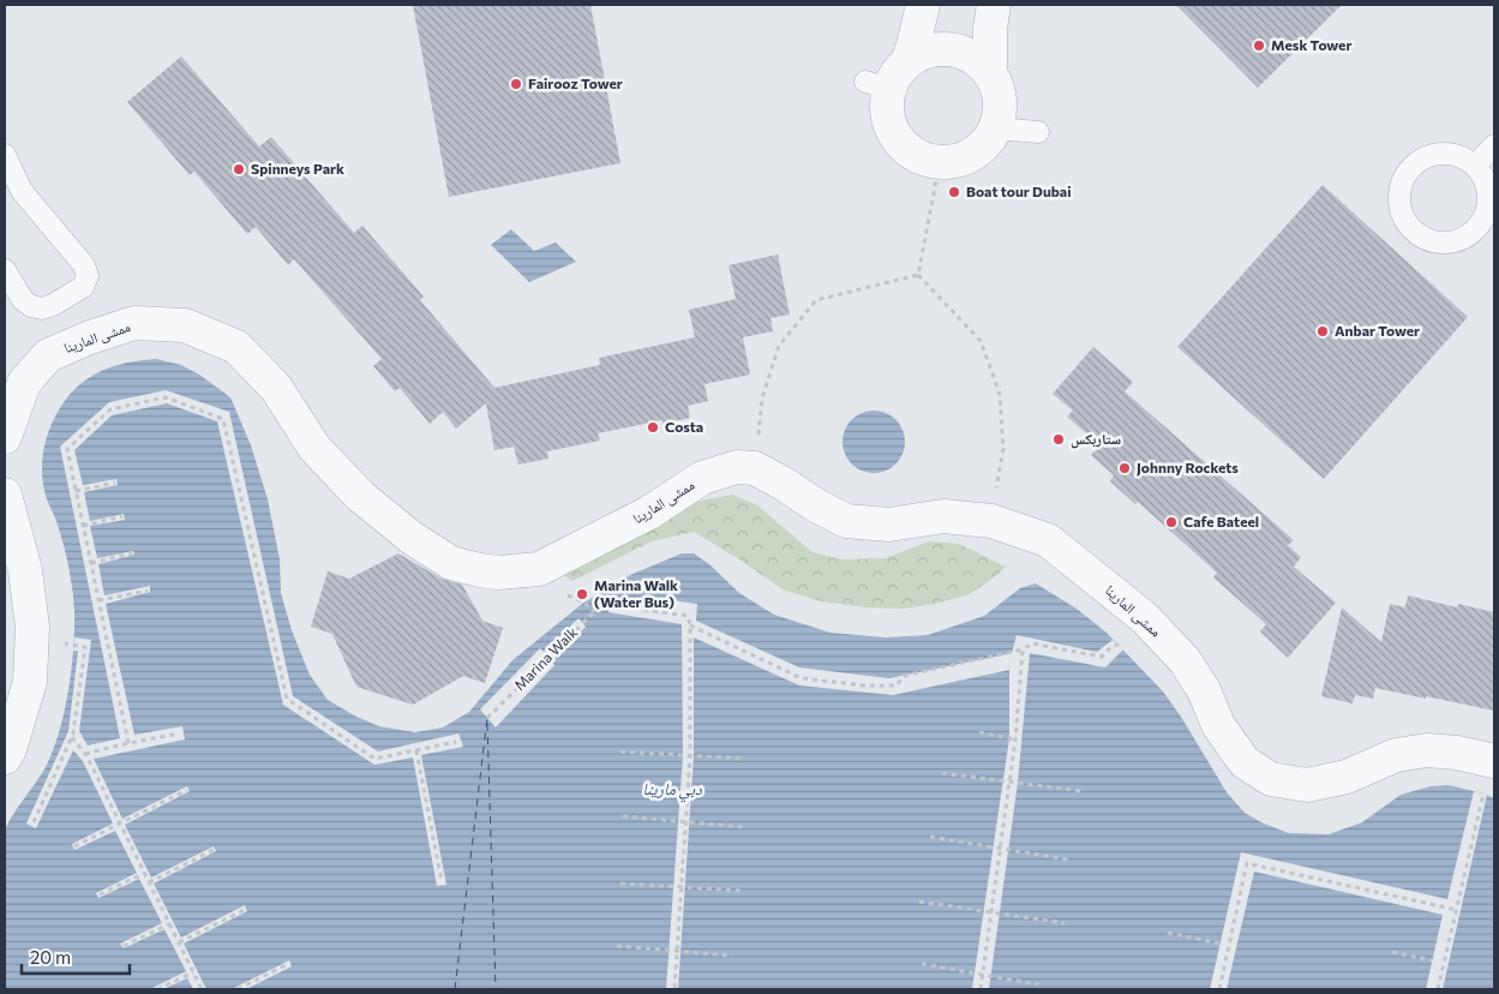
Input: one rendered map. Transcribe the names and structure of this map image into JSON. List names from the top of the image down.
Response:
{
  "streets": {
    "street": ["ممشى المارينا"],
    "path": ["Marina Walk"]
  },
  "water": ["دبي مارينا"],
  "places": [
    "Mesk Tower",
    "Fairooz Tower",
    "Spinneys Park",
    "Boat tour Dubai",
    "Anbar Tower",
    "Costa",
    "ستاربكس",
    "Johnny Rockets",
    "Cafe Bateel",
    "Marina Walk (Water Bus)"
  ],
  "scale_bar": "20 m"
}
